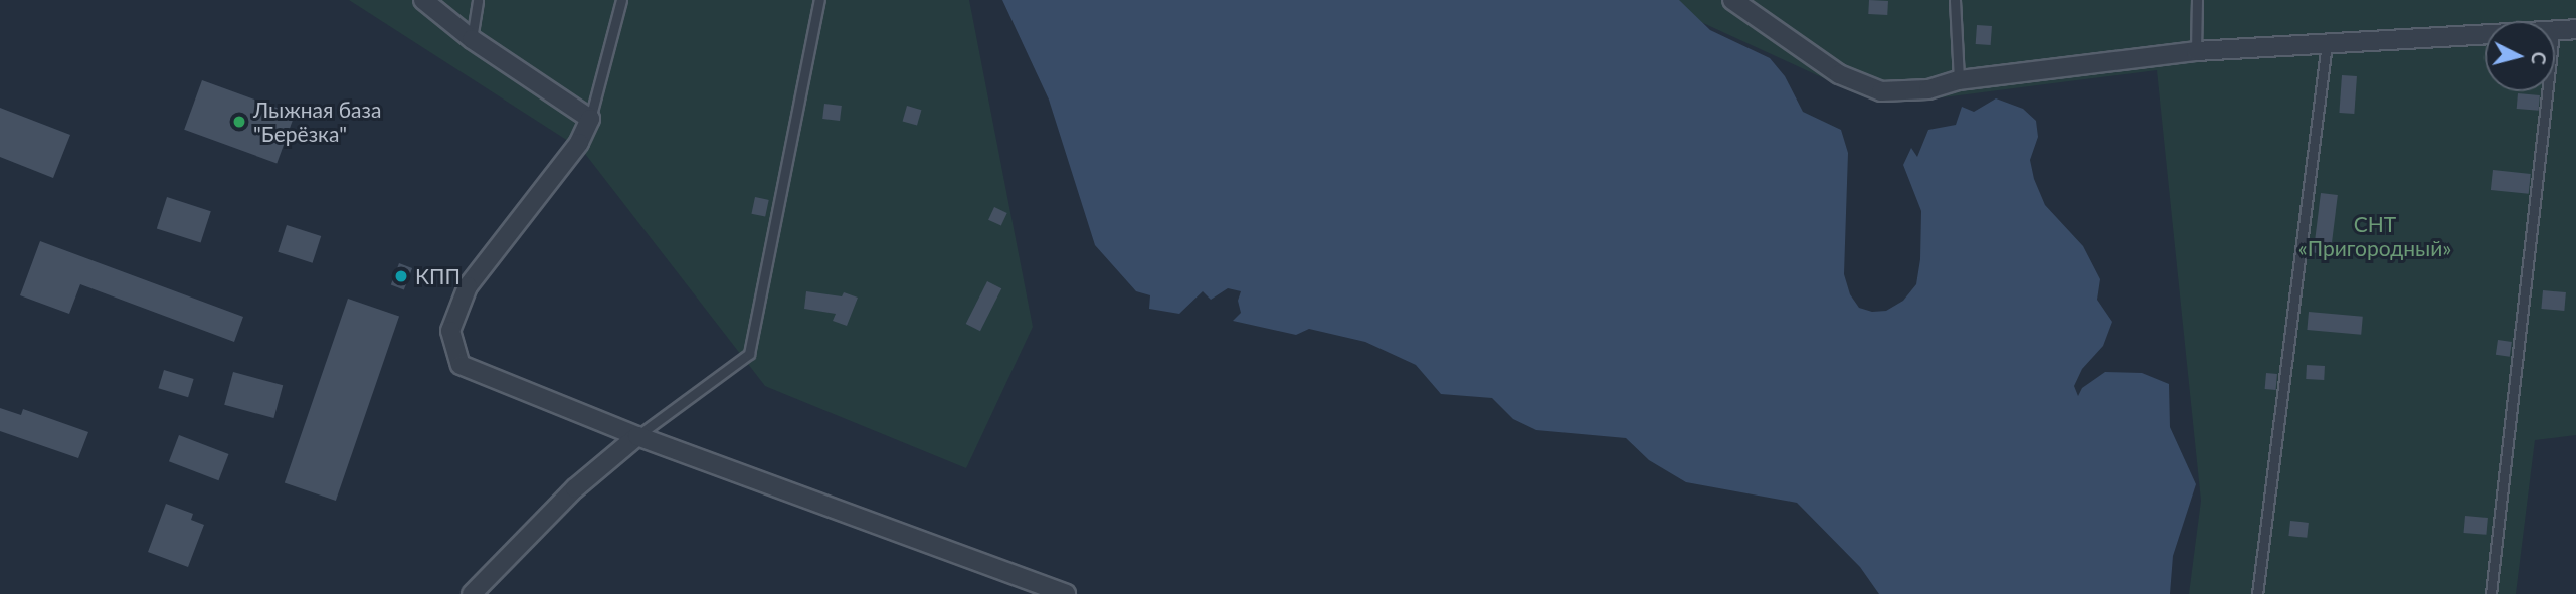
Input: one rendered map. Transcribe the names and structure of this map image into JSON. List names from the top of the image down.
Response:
{
  "parks": ["СНТ «Пригородный»"],
  "places": ["Лыжная база \"Берёзка\"", "КПП"],
  "north": "right"
}
